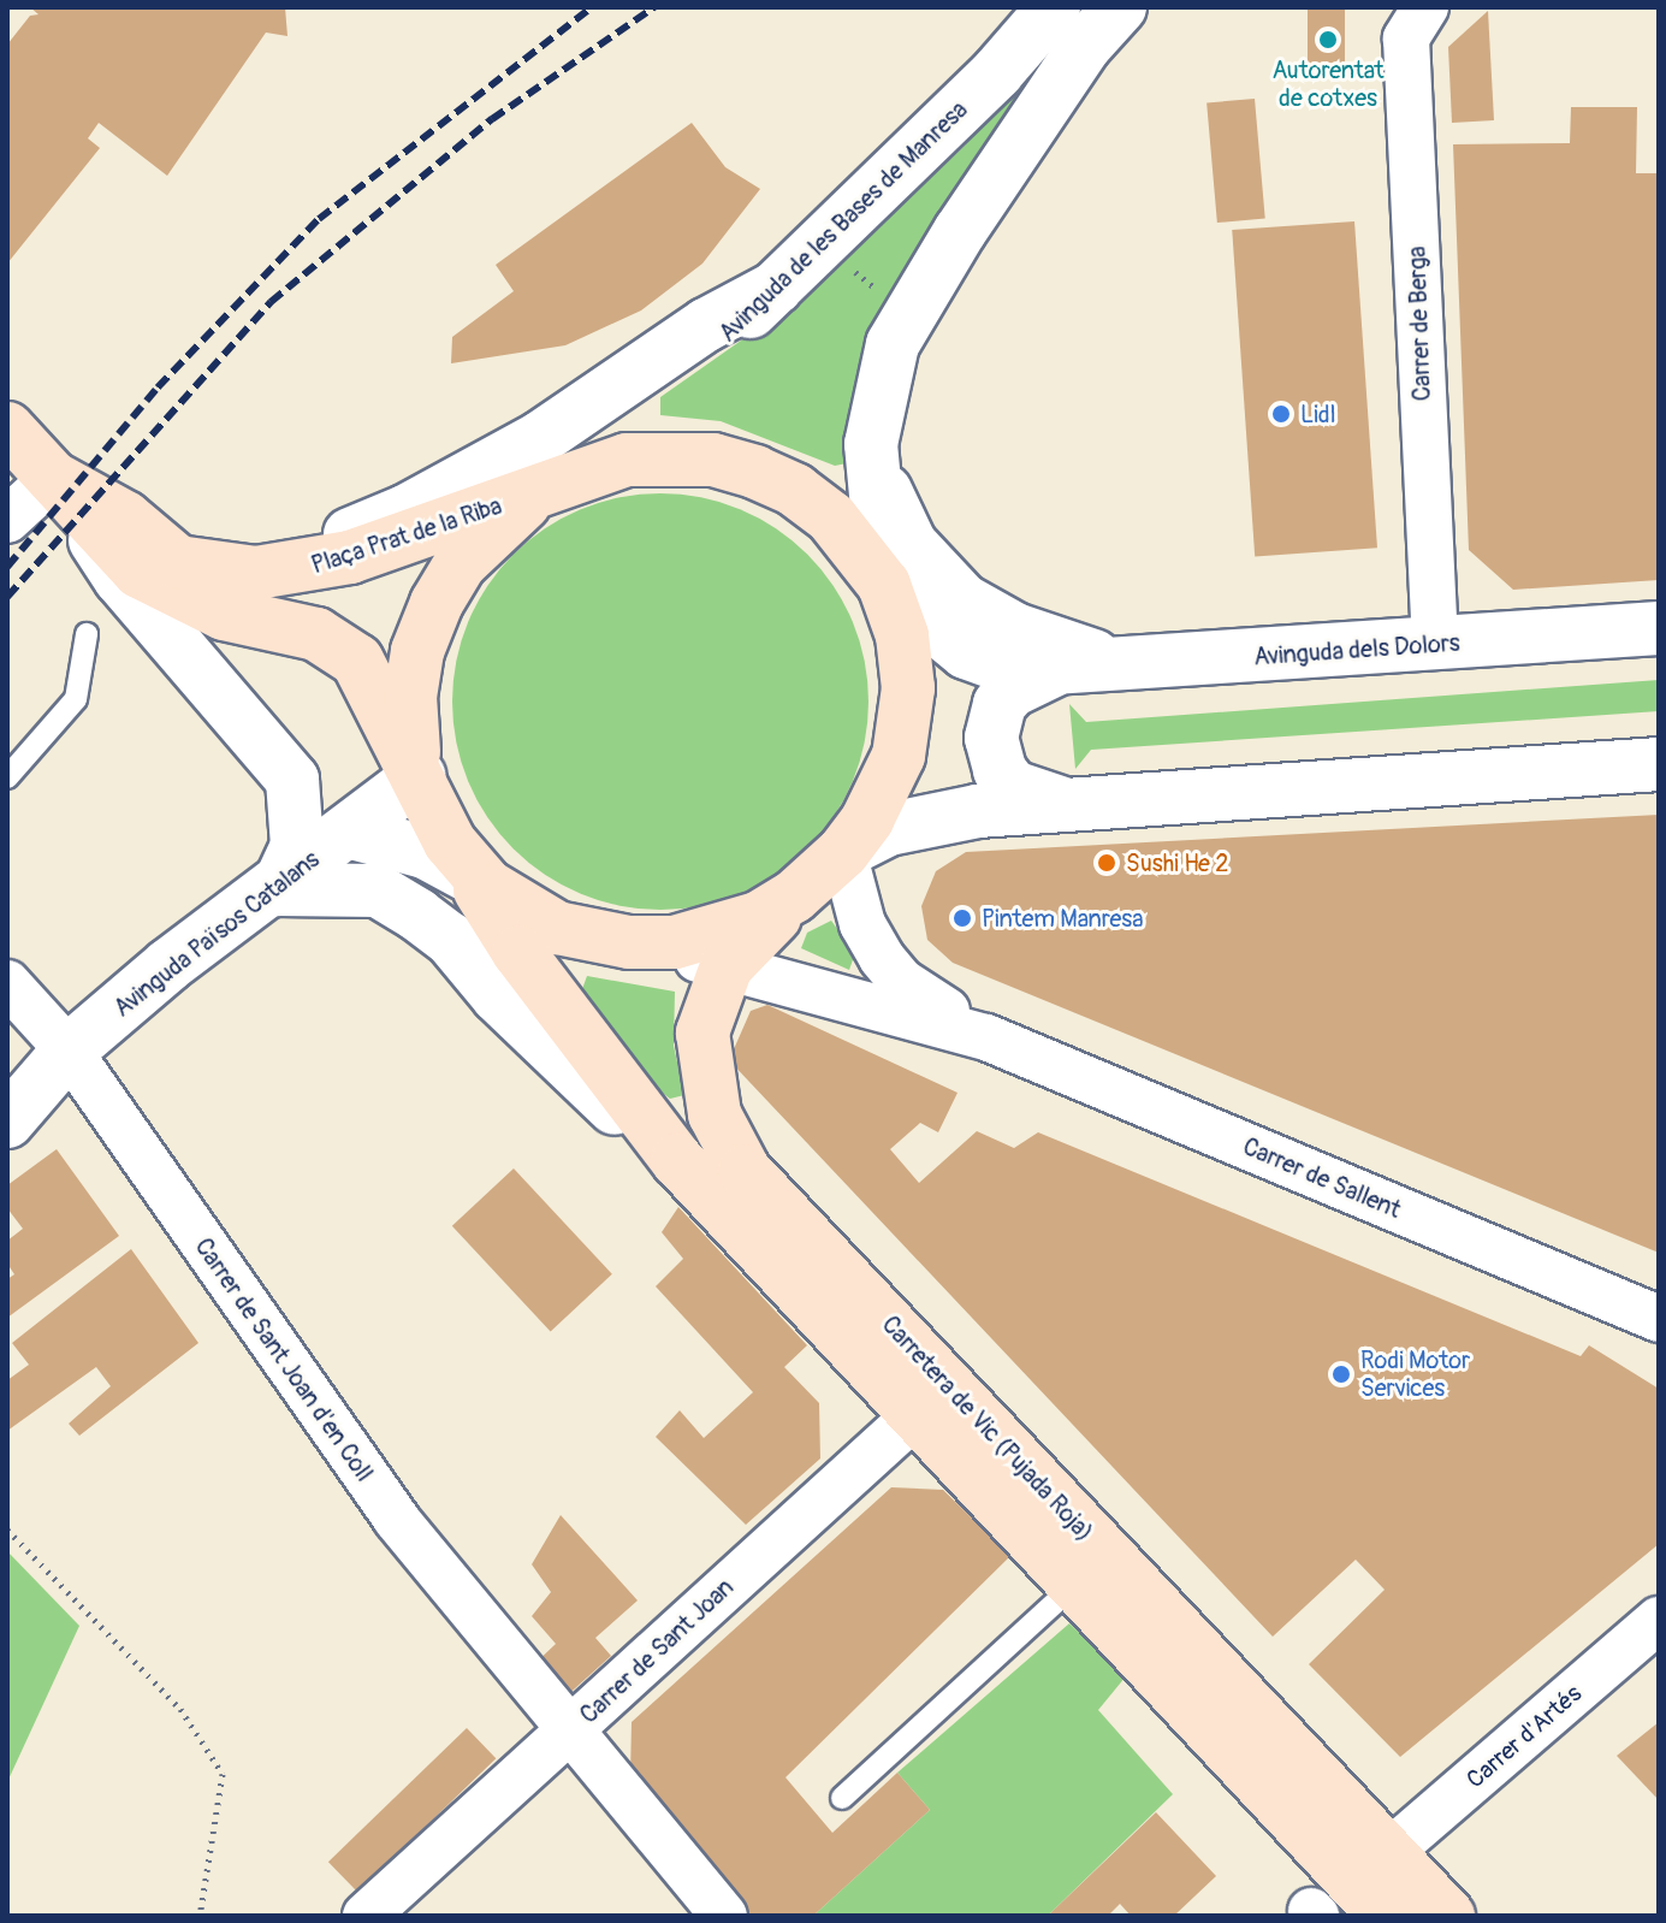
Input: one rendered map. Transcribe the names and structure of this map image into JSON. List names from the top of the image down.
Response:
{
  "streets": {
    "main road": ["Plaça Prat de la Riba", "Carretera de Vic (Pujada Roja)"],
    "street": [
      "Avinguda de les Bases de Manresa",
      "Carrer de Berga",
      "Avinguda dels Dolors",
      "Avinguda Països Catalans",
      "Carrer de Sallent",
      "Carrer de Sant Joan d'en Coll",
      "Carrer de Sant Joan",
      "Carrer d'Artés"
    ]
  },
  "crossings": [
    ["Avinguda de les Bases de Manresa", "Plaça Prat de la Riba"],
    ["Carrer de Berga", "Avinguda dels Dolors"],
    ["Plaça Prat de la Riba", "Avinguda dels Dolors"],
    ["Plaça Prat de la Riba", "Avinguda Països Catalans"],
    ["Plaça Prat de la Riba", "Carrer de Sallent"],
    ["Plaça Prat de la Riba", "Carretera de Vic (Pujada Roja)"],
    ["Avinguda dels Dolors", "Carrer de Sallent"],
    ["Avinguda Països Catalans", "Carrer de Sant Joan d'en Coll"],
    ["Carrer de Sallent", "Carretera de Vic (Pujada Roja)"],
    ["Carrer de Sant Joan d'en Coll", "Carrer de Sant Joan"],
    ["Carretera de Vic (Pujada Roja)", "Carrer de Sant Joan"],
    ["Carretera de Vic (Pujada Roja)", "Carrer d'Artés"]
  ],
  "places": [
    "Autorentat de cotxes",
    "Lidl",
    "Sushi He 2",
    "Pintem Manresa",
    "Rodi Motor Services"
  ]
}
